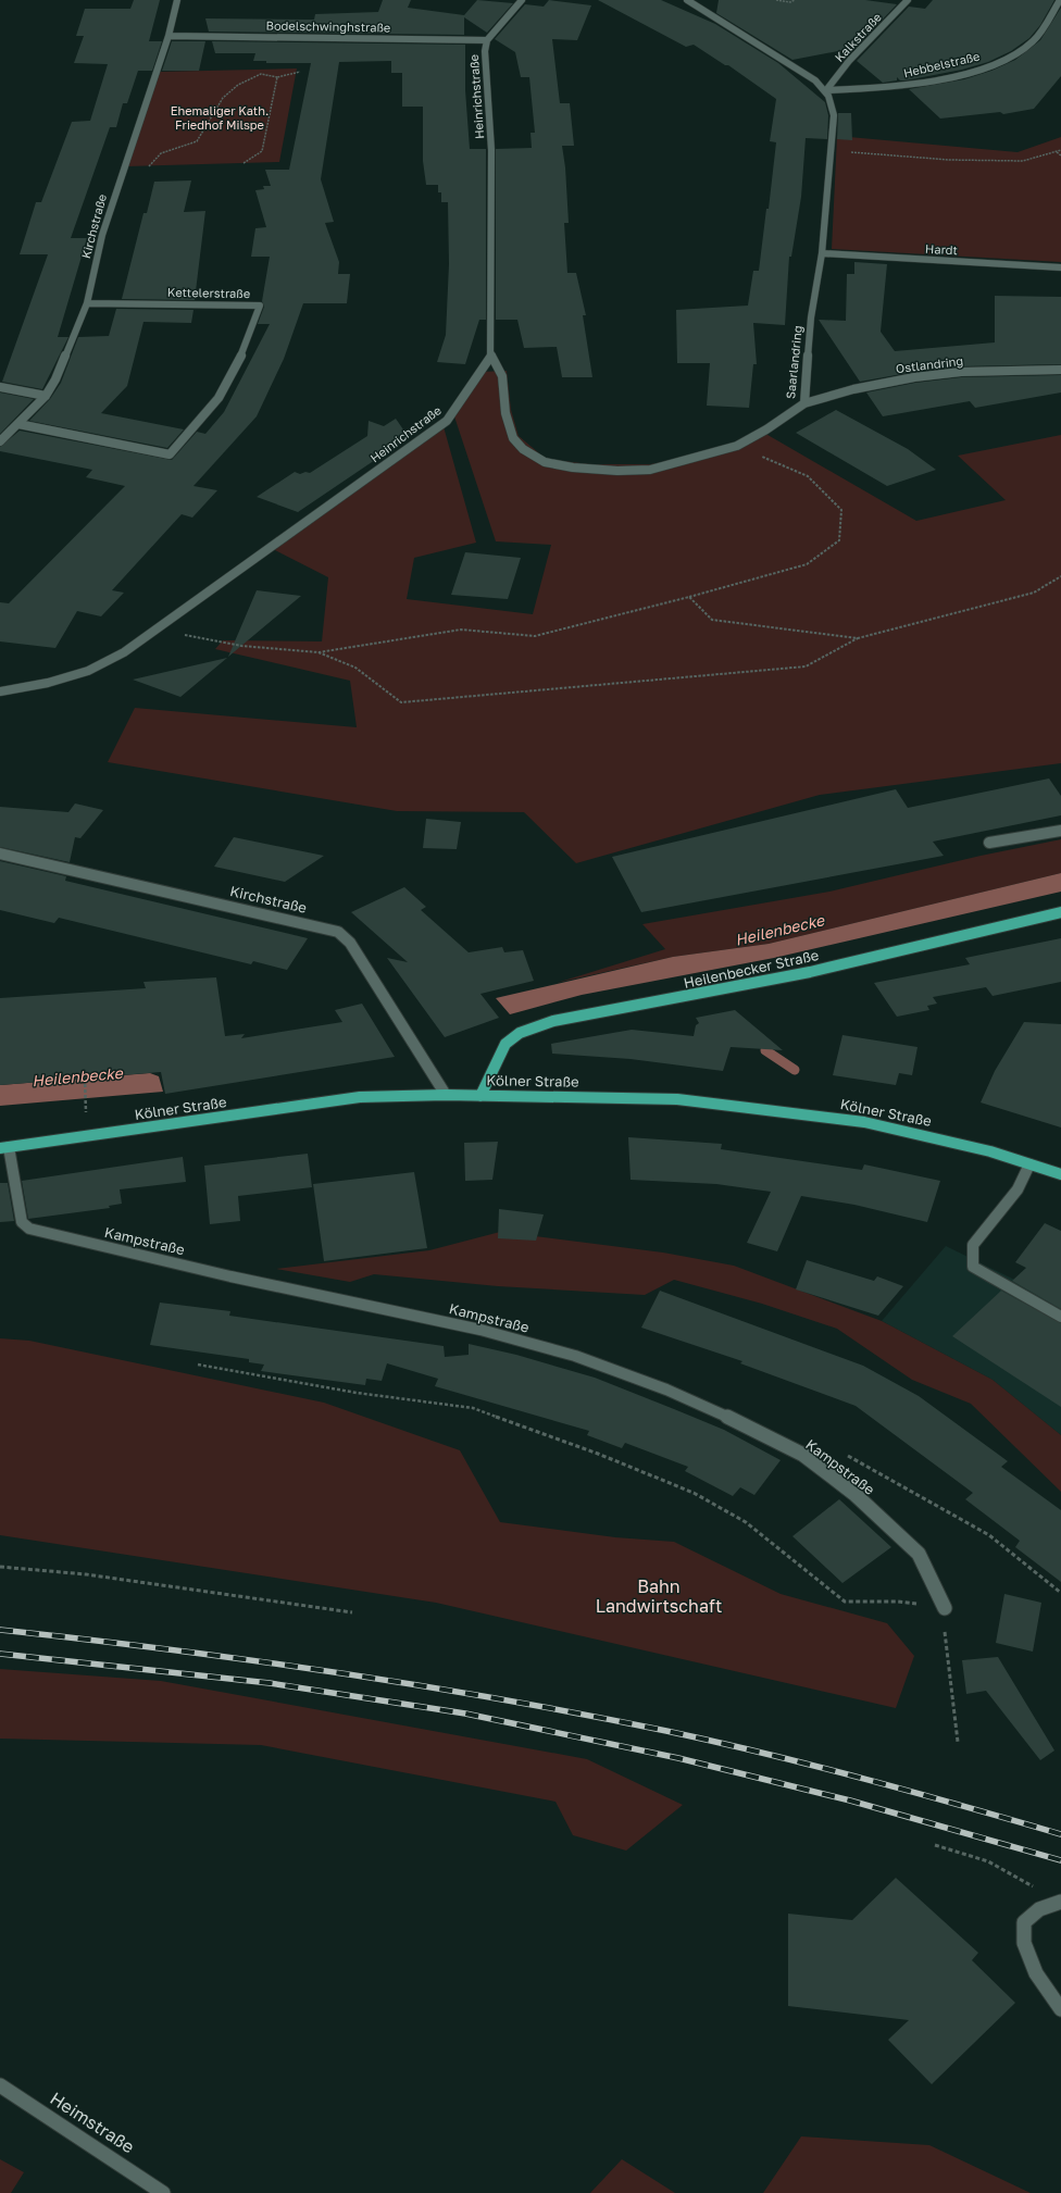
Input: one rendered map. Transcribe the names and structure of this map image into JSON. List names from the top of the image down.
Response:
{
  "streets": {
    "main road": ["Heilenbecker Straße", "Kölner Straße"],
    "street": [
      "Bodelschwinghstraße",
      "Kalkstraße",
      "Hebbelstraße",
      "Heinrichstraße",
      "Kirchstraße",
      "Hardt",
      "Kettelerstraße",
      "Saarlandring",
      "Ostlandring",
      "Kampstraße",
      "Heimstraße"
    ]
  },
  "crossings": [
    ["Bodelschwinghstraße", "Heinrichstraße"],
    ["Bodelschwinghstraße", "Kirchstraße"],
    ["Kalkstraße", "Hebbelstraße"],
    ["Kalkstraße", "Saarlandring"],
    ["Hebbelstraße", "Saarlandring"],
    ["Heinrichstraße", "Saarlandring"],
    ["Kirchstraße", "Kettelerstraße"],
    ["Kirchstraße", "Kölner Straße"],
    ["Hardt", "Saarlandring"],
    ["Saarlandring", "Ostlandring"],
    ["Heilenbecker Straße", "Kölner Straße"],
    ["Kölner Straße", "Kampstraße"]
  ],
  "water": ["Heilenbecke"],
  "parks": ["Ehemaliger Kath. Friedhof Milspe", "Bahn Landwirtschaft"]
}
